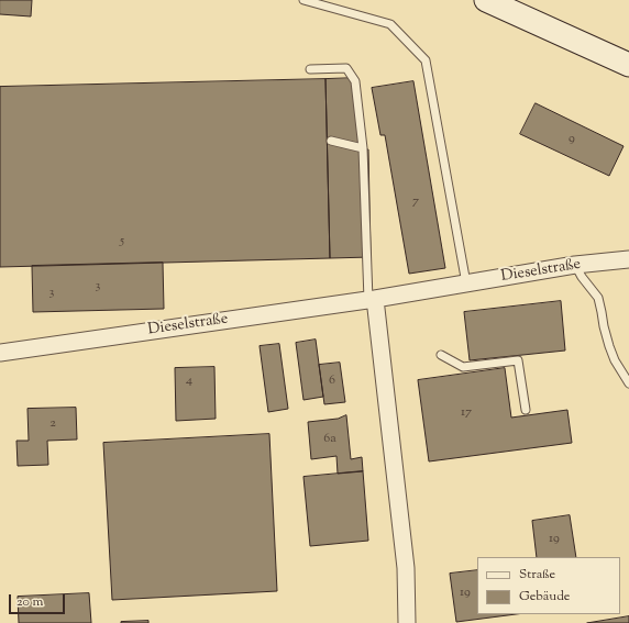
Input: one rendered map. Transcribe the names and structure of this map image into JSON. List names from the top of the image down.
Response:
{
  "streets": {
    "street": ["Dieselstraße"]
  },
  "house_numbers": [
    "9",
    "7",
    "5",
    "3",
    "3",
    "4",
    "6",
    "17",
    "2",
    "6a",
    "19",
    "19"
  ],
  "legend": ["Straße", "Gebäude"],
  "scale_bar": "20 m"
}
